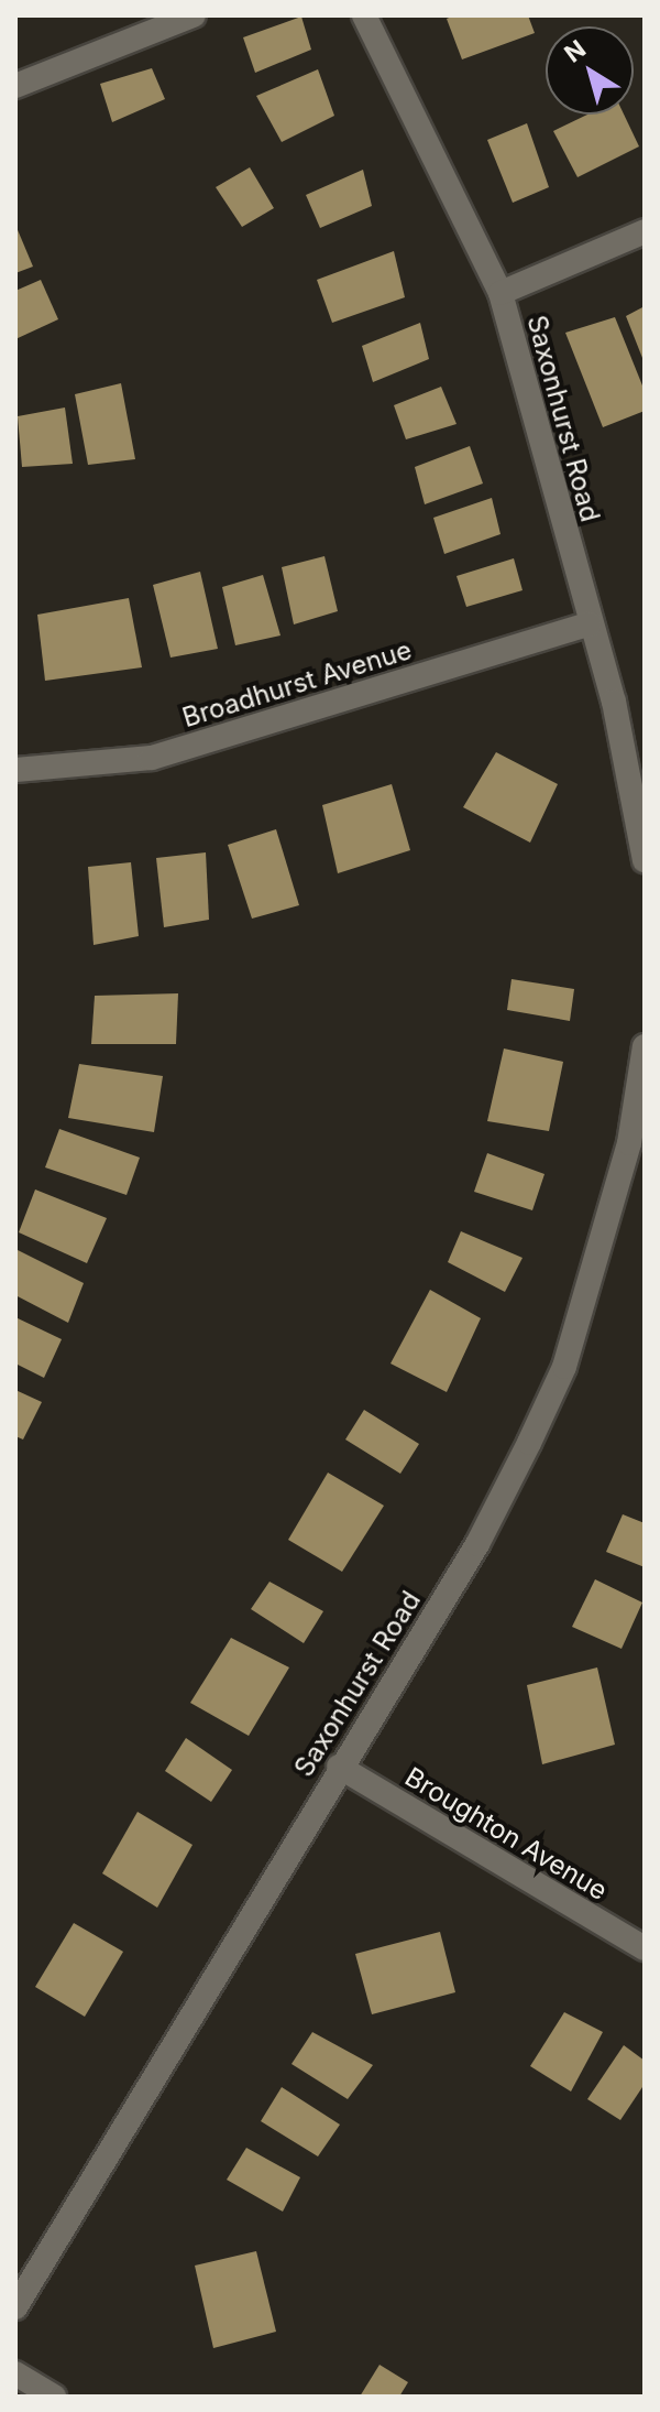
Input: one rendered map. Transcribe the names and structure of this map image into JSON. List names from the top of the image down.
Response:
{
  "streets": {
    "street": ["Saxonhurst Road", "Broadhurst Avenue", "Broughton Avenue"]
  },
  "crossings": [
    ["Saxonhurst Road", "Broadhurst Avenue"],
    ["Saxonhurst Road", "Broughton Avenue"]
  ],
  "north": "top left"
}
